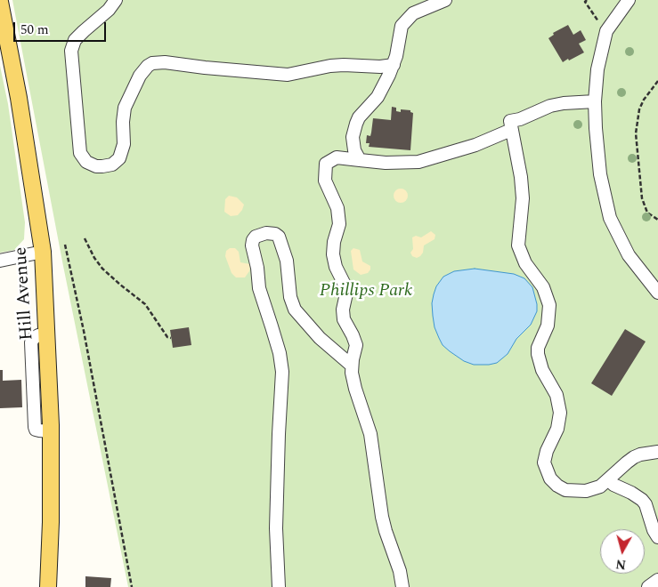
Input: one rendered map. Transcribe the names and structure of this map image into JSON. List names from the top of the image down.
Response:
{
  "streets": {
    "main road": ["Hill Avenue"]
  },
  "parks": ["Phillips Park"],
  "scale_bar": "50 m",
  "north": "bottom"
}
